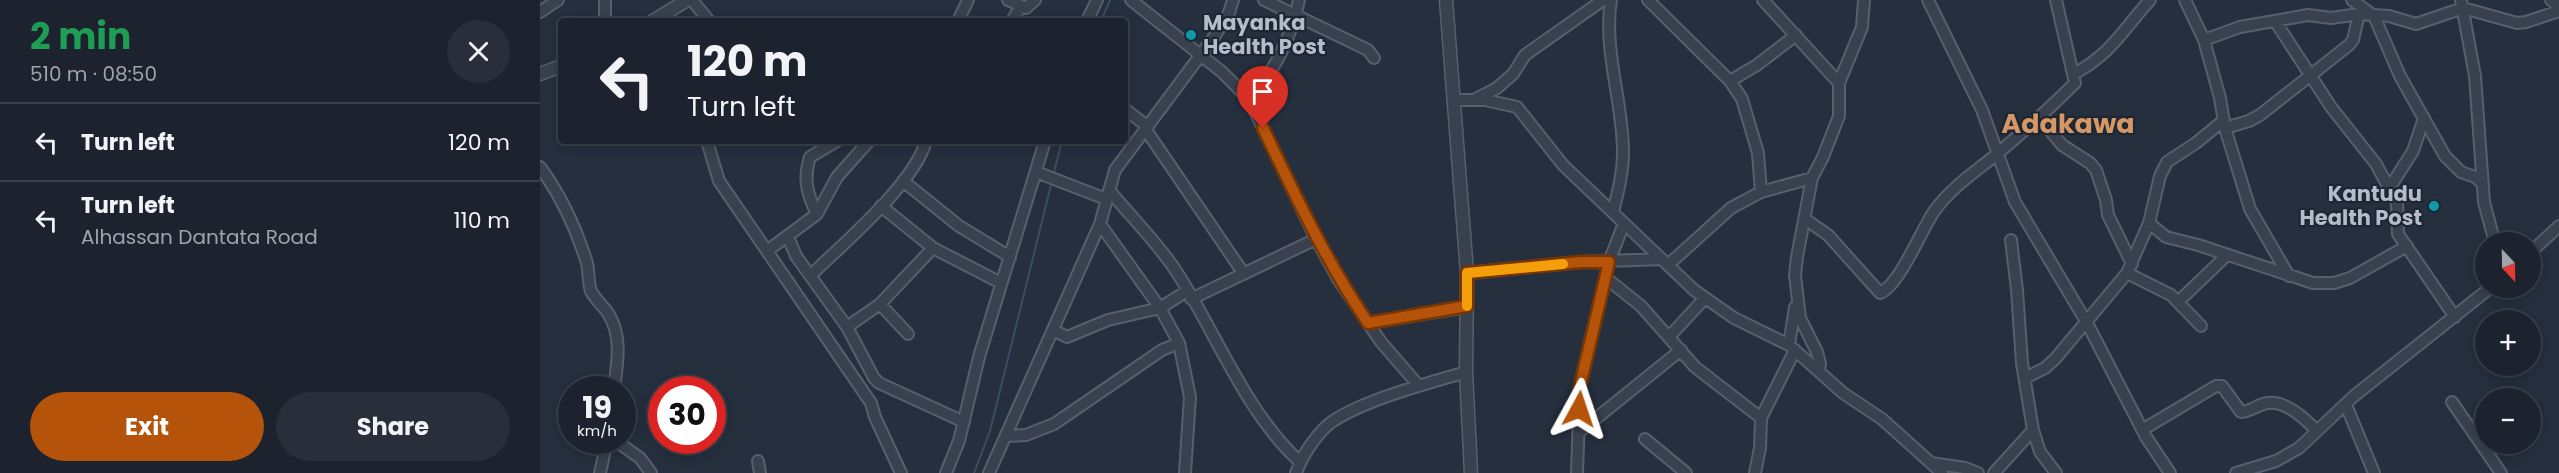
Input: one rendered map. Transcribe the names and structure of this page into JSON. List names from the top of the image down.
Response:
{
  "districts": ["Adakawa"],
  "places": ["Mayanka Health Post", "Kantudu Health Post"],
  "north": "bottom",
  "page": {
    "heading": ["2 min", "510 m · 08:50"],
    "turn": ["120 m", "Turn left"],
    "list": [
      {
        "name": "Turn left",
        "value": "120 m"
      },
      {
        "name": "Turn left",
        "note": "Alhassan Dantata Road",
        "value": "110 m"
      }
    ],
    "map_buttons": ["+", "−"],
    "speed": "19 km/h",
    "limit": "30",
    "buttons": ["Exit", "Share"]
  }
}
